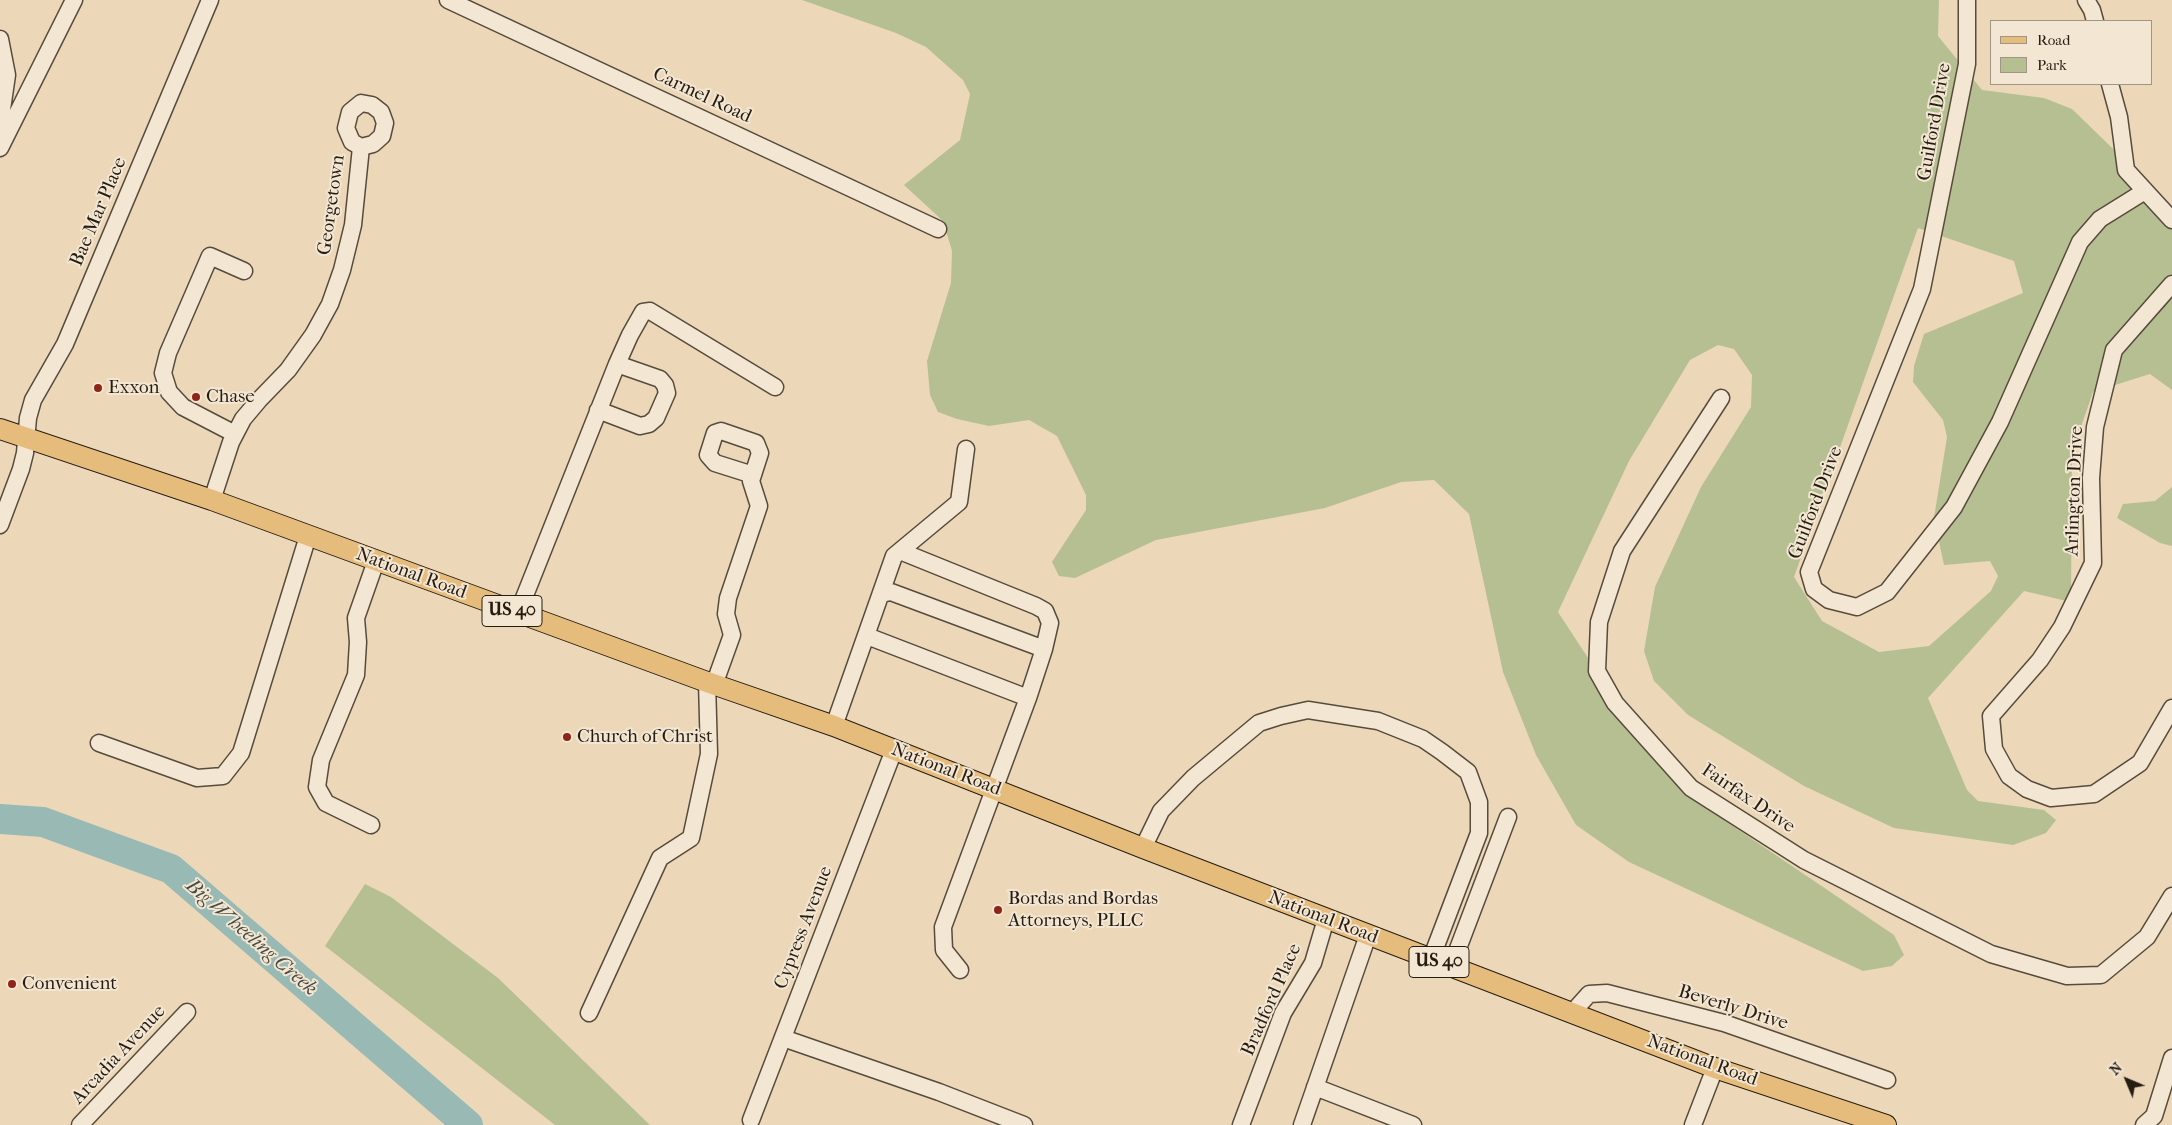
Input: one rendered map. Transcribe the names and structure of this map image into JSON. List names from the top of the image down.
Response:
{
  "streets": {
    "main road": ["National Road", "US 40"],
    "street": [
      "Carmel Road",
      "Guilford Drive",
      "Georgetown",
      "Bae Mar Place",
      "Arlington Drive",
      "Fairfax Drive",
      "Cypress Avenue",
      "Bradford Place",
      "Beverly Drive",
      "Arcadia Avenue"
    ]
  },
  "crossings": [
    ["Georgetown", "National Road"],
    ["Bae Mar Place", "National Road"],
    ["National Road", "Cypress Avenue"],
    ["National Road", "Bradford Place"],
    ["National Road", "Beverly Drive"]
  ],
  "water": ["Big Wheeling Creek"],
  "places": [
    "Exxon",
    "Chase",
    "Church of Christ",
    "Bordas and Bordas Attorneys, PLLC",
    "Convenient"
  ],
  "legend": ["Road", "Park"],
  "north": "top left"
}
